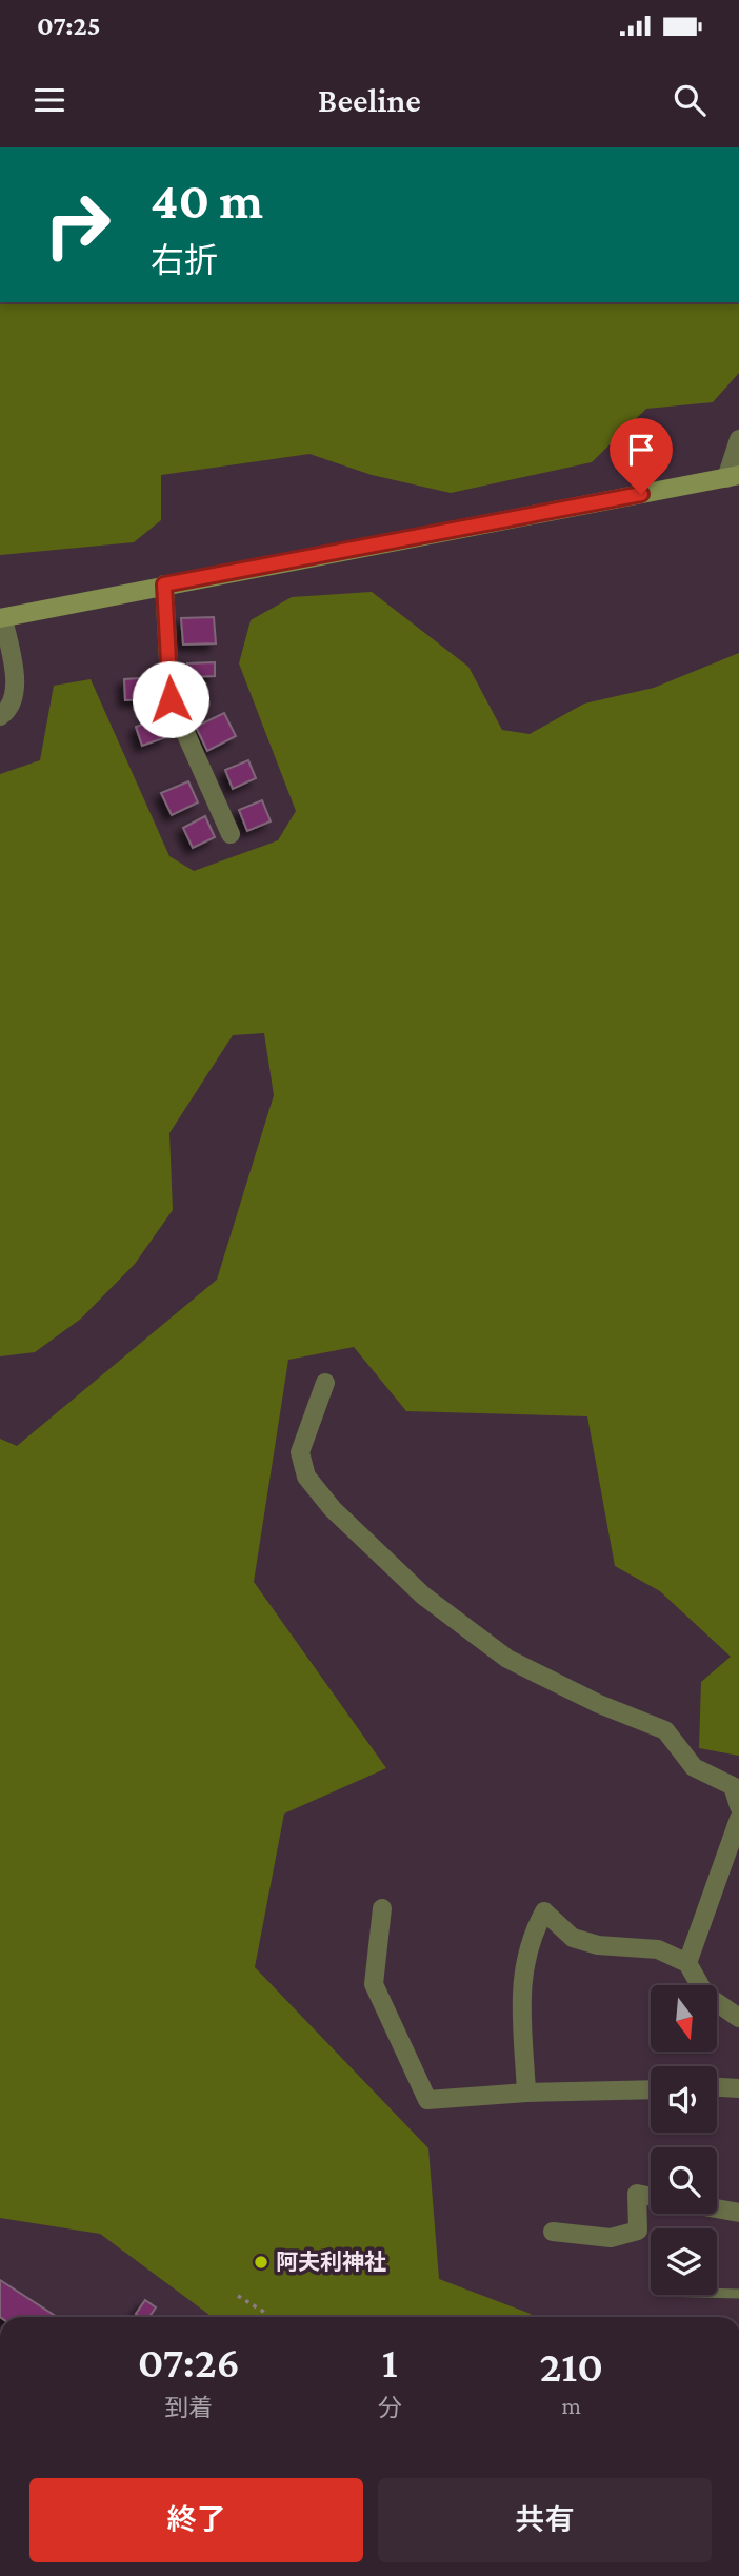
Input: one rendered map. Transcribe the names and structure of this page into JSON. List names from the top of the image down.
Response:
{
  "places": ["阿夫利神社"],
  "north": "bottom",
  "page": {
    "status": "07:25",
    "header": "Beeline",
    "turn": ["40 m", "右折"],
    "eta": [
      "07:26",
      "到着",
      "1",
      "分",
      "210",
      "m"
    ],
    "buttons": ["終了", "共有"]
  }
}
